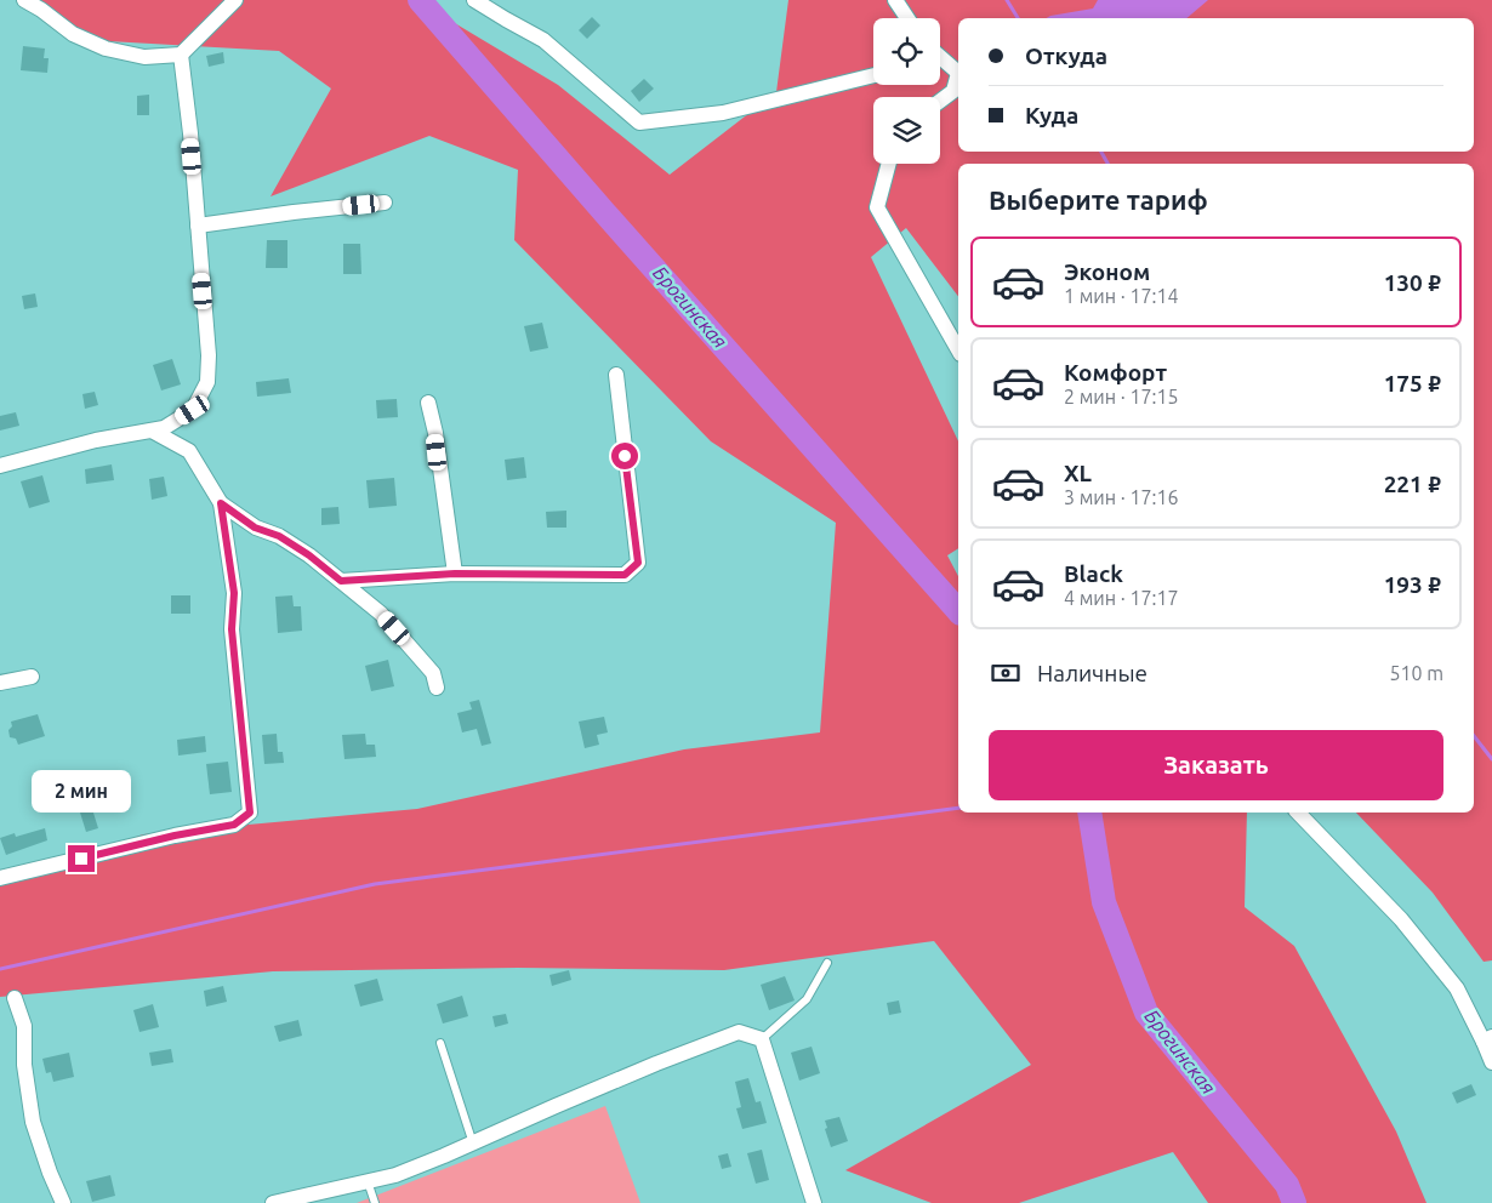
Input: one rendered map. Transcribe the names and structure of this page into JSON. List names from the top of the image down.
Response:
{
  "water": ["Брогинская"],
  "page": {
    "banner": ["Откуда", "Куда"],
    "heading": "Выберите тариф",
    "list": [
      {
        "name": "Эконом",
        "note": "1 мин · 17:14",
        "value": "130 ₽"
      },
      {
        "name": "Комфорт",
        "note": "2 мин · 17:15",
        "value": "175 ₽"
      },
      {
        "name": "XL",
        "note": "3 мин · 17:16",
        "value": "221 ₽"
      },
      {
        "name": "Black",
        "note": "4 мин · 17:17",
        "value": "193 ₽"
      }
    ],
    "pay": ["Наличные", "510 m"],
    "buttons": "Заказать",
    "bubble": "2 мин"
  }
}
